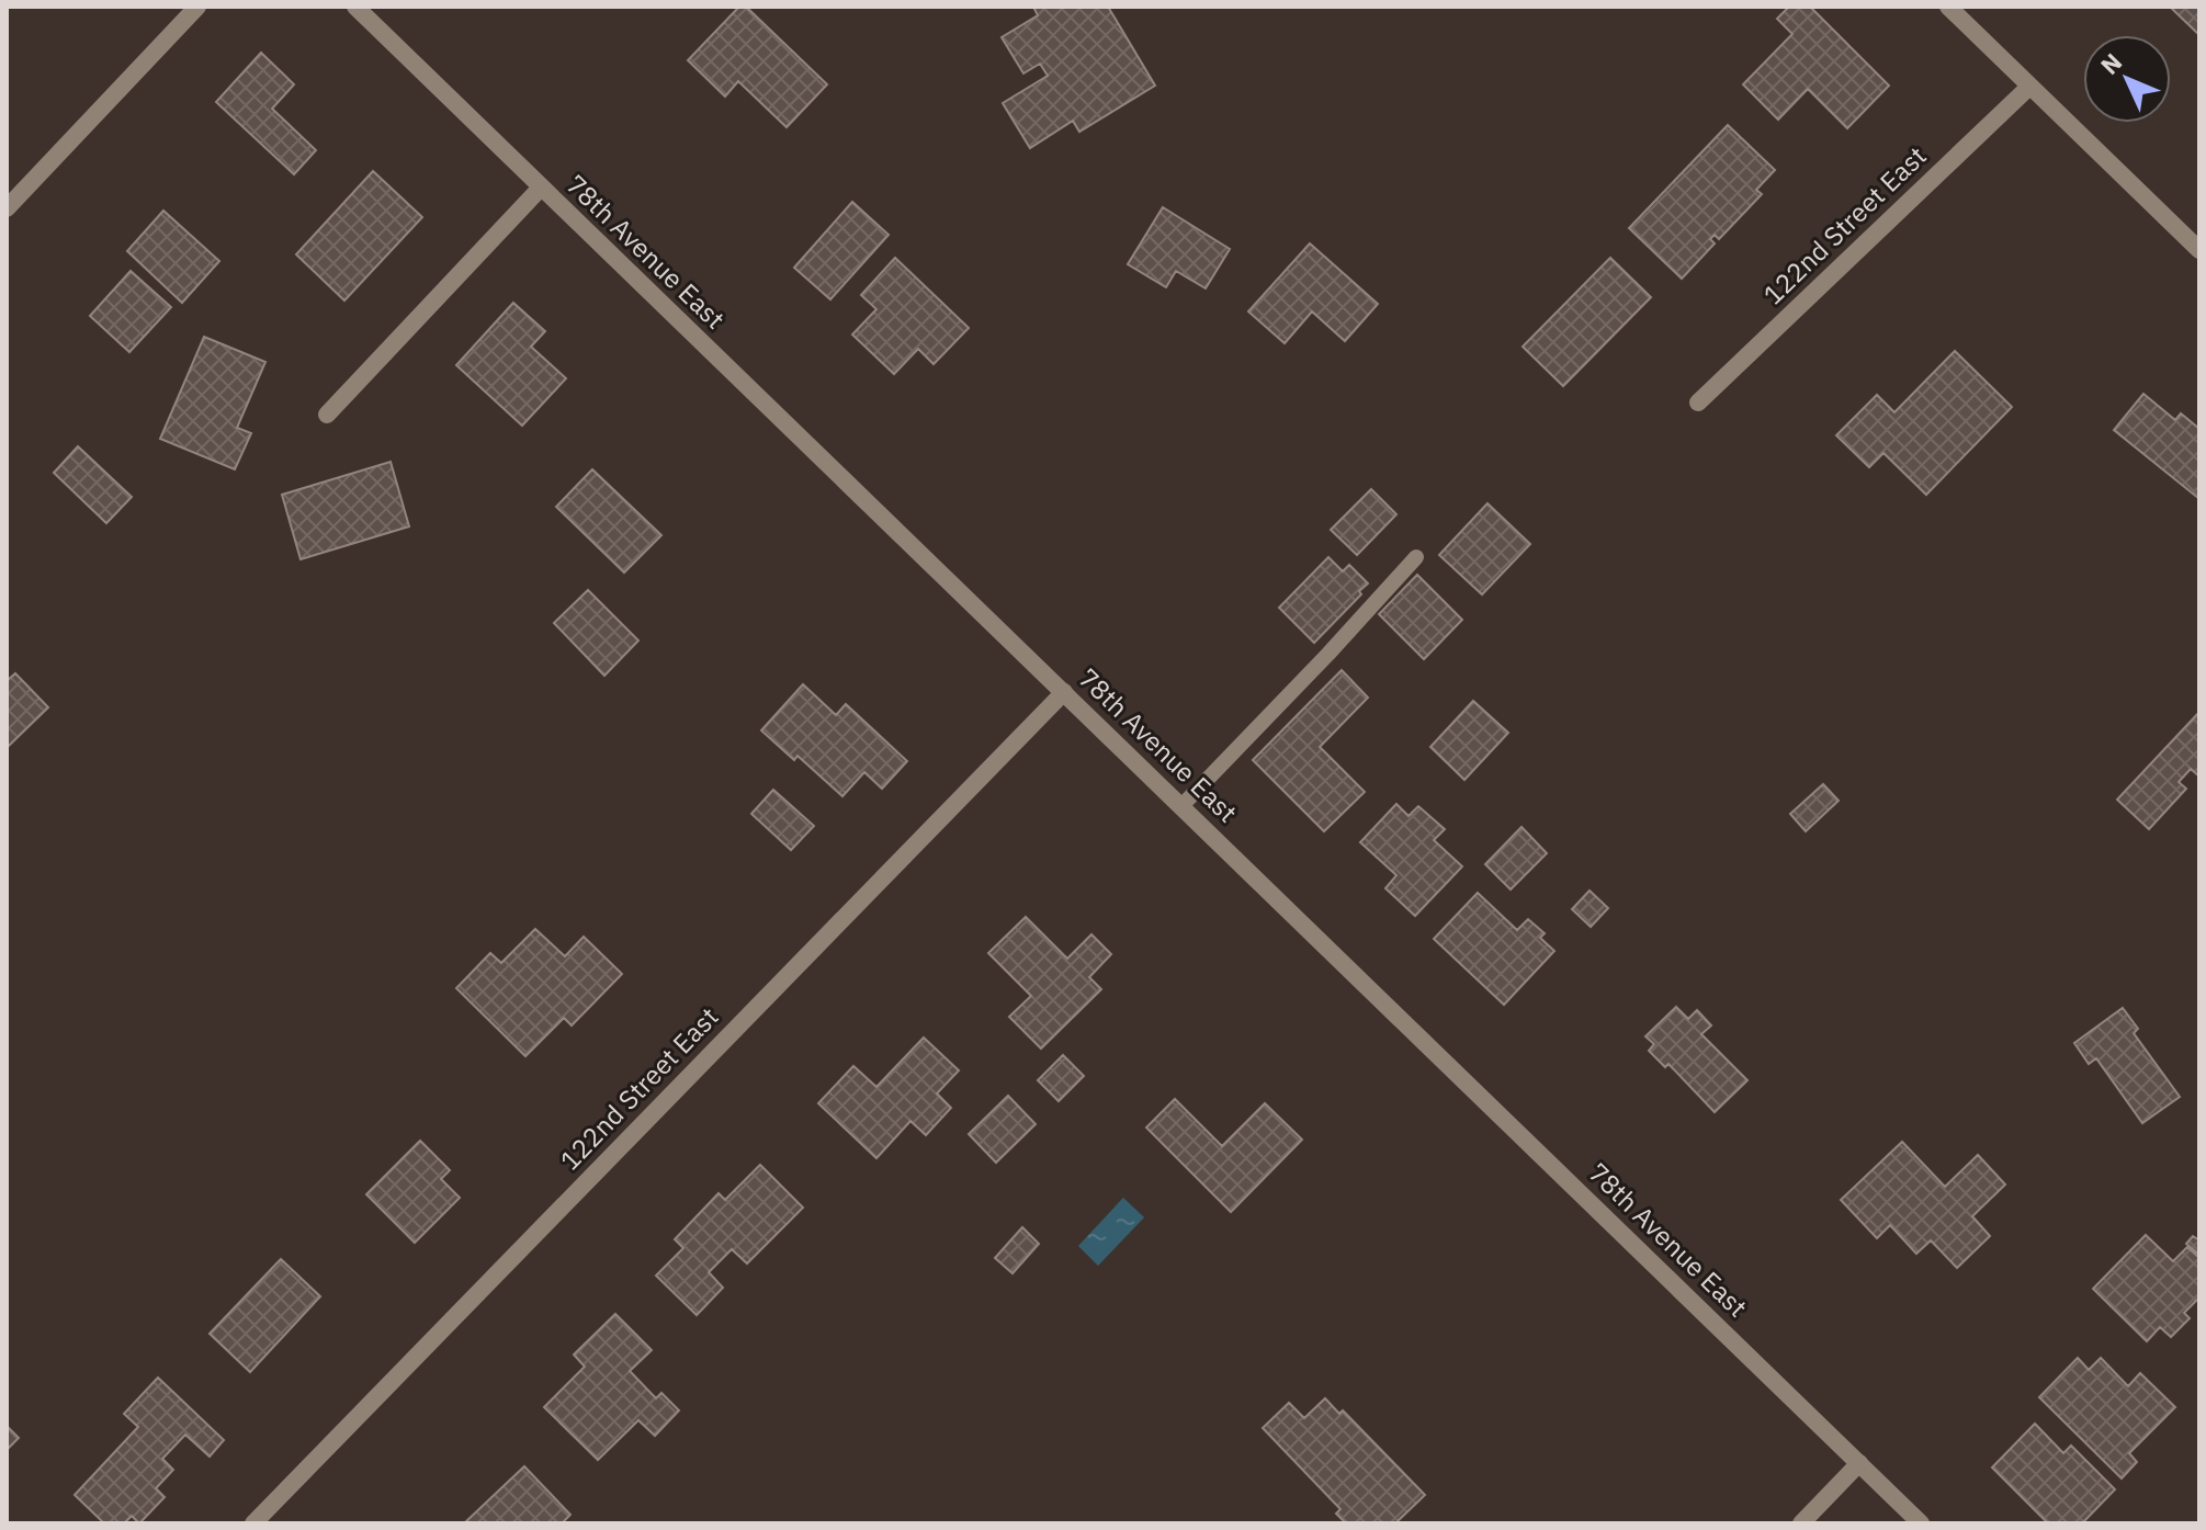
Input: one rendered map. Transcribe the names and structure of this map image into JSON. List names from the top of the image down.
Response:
{
  "streets": {
    "street": ["122nd Street East", "78th Avenue East"]
  },
  "crossings": [
    ["122nd Street East", "78th Avenue East"]
  ],
  "north": "top left"
}
